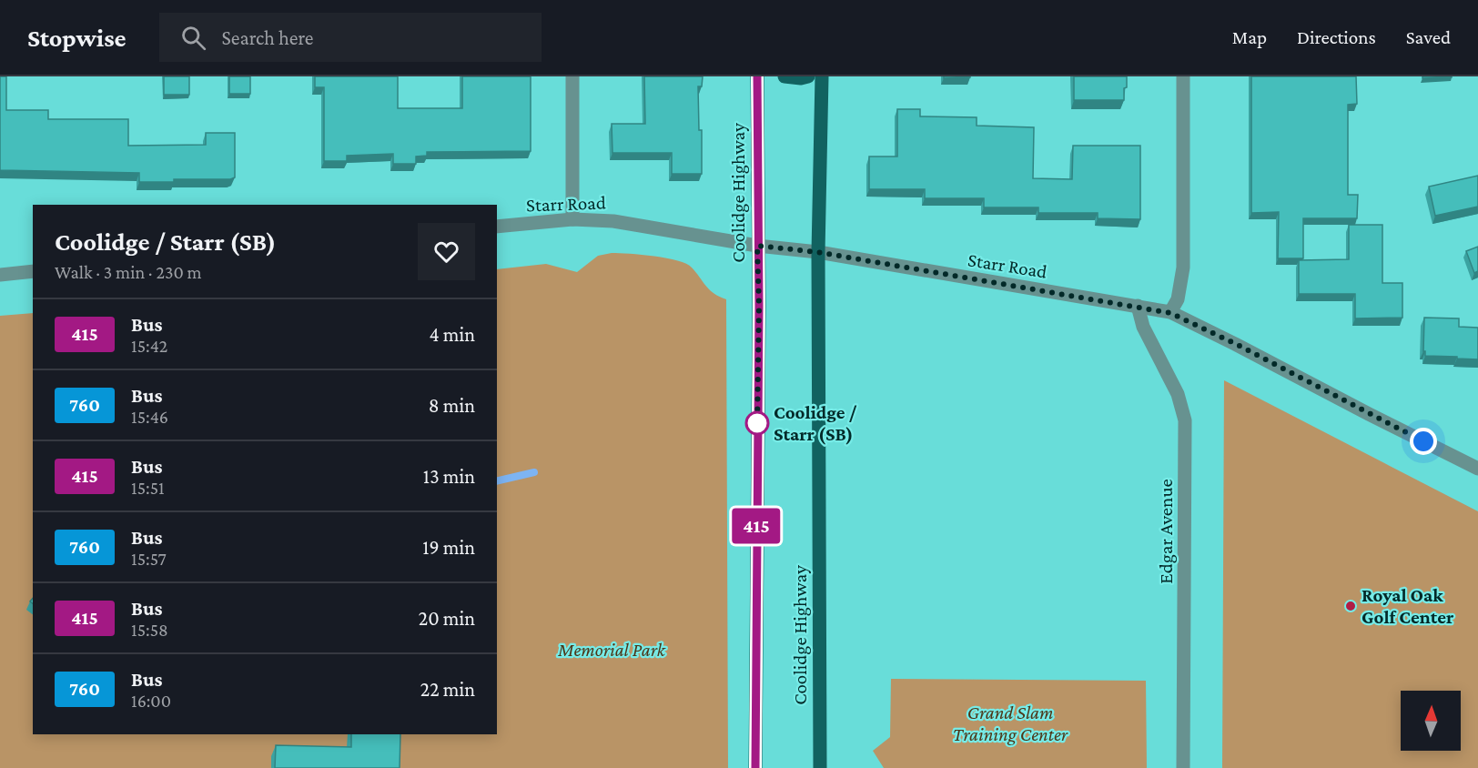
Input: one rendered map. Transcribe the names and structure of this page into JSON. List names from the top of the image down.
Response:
{
  "streets": {
    "main road": ["Coolidge Highway"],
    "street": ["Starr Road", "Edgar Avenue"]
  },
  "crossings": [
    ["Coolidge Highway", "Starr Road"],
    ["Starr Road", "Edgar Avenue"]
  ],
  "parks": ["Memorial Park", "Grand Slam Training Center"],
  "places": ["Coolidge / Starr (SB)", "Royal Oak Golf Center"],
  "lines": ["bus line 415"],
  "north": "top",
  "page": {
    "header": "Stopwise",
    "search": "Search here",
    "nav": ["Map", "Directions", "Saved"],
    "on_map": "415",
    "heading": ["Coolidge / Starr (SB)", "Walk · 3 min · 230 m"],
    "list": [
      {
        "mark": "415",
        "name": "Bus",
        "note": "15:42",
        "value": "4 min"
      },
      {
        "mark": "760",
        "name": "Bus",
        "note": "15:46",
        "value": "8 min"
      },
      {
        "mark": "415",
        "name": "Bus",
        "note": "15:51",
        "value": "13 min"
      },
      {
        "mark": "760",
        "name": "Bus",
        "note": "15:57",
        "value": "19 min"
      },
      {
        "mark": "415",
        "name": "Bus",
        "note": "15:58",
        "value": "20 min"
      },
      {
        "mark": "760",
        "name": "Bus",
        "note": "16:00",
        "value": "22 min"
      }
    ]
  }
}
